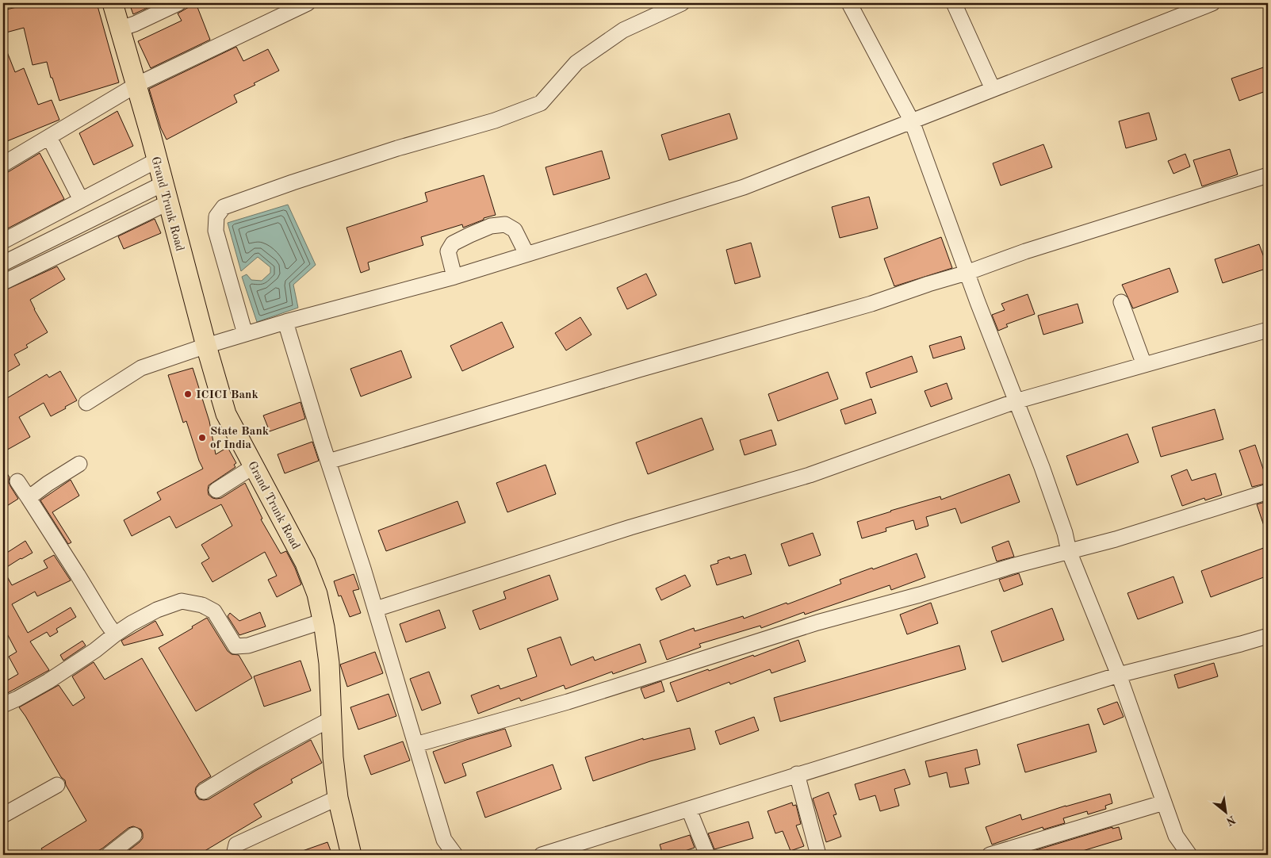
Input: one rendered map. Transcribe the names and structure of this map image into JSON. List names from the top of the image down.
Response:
{
  "streets": {
    "main road": ["Grand Trunk Road"]
  },
  "places": ["ICICI Bank", "State Bank of India"],
  "north": "bottom right"
}
